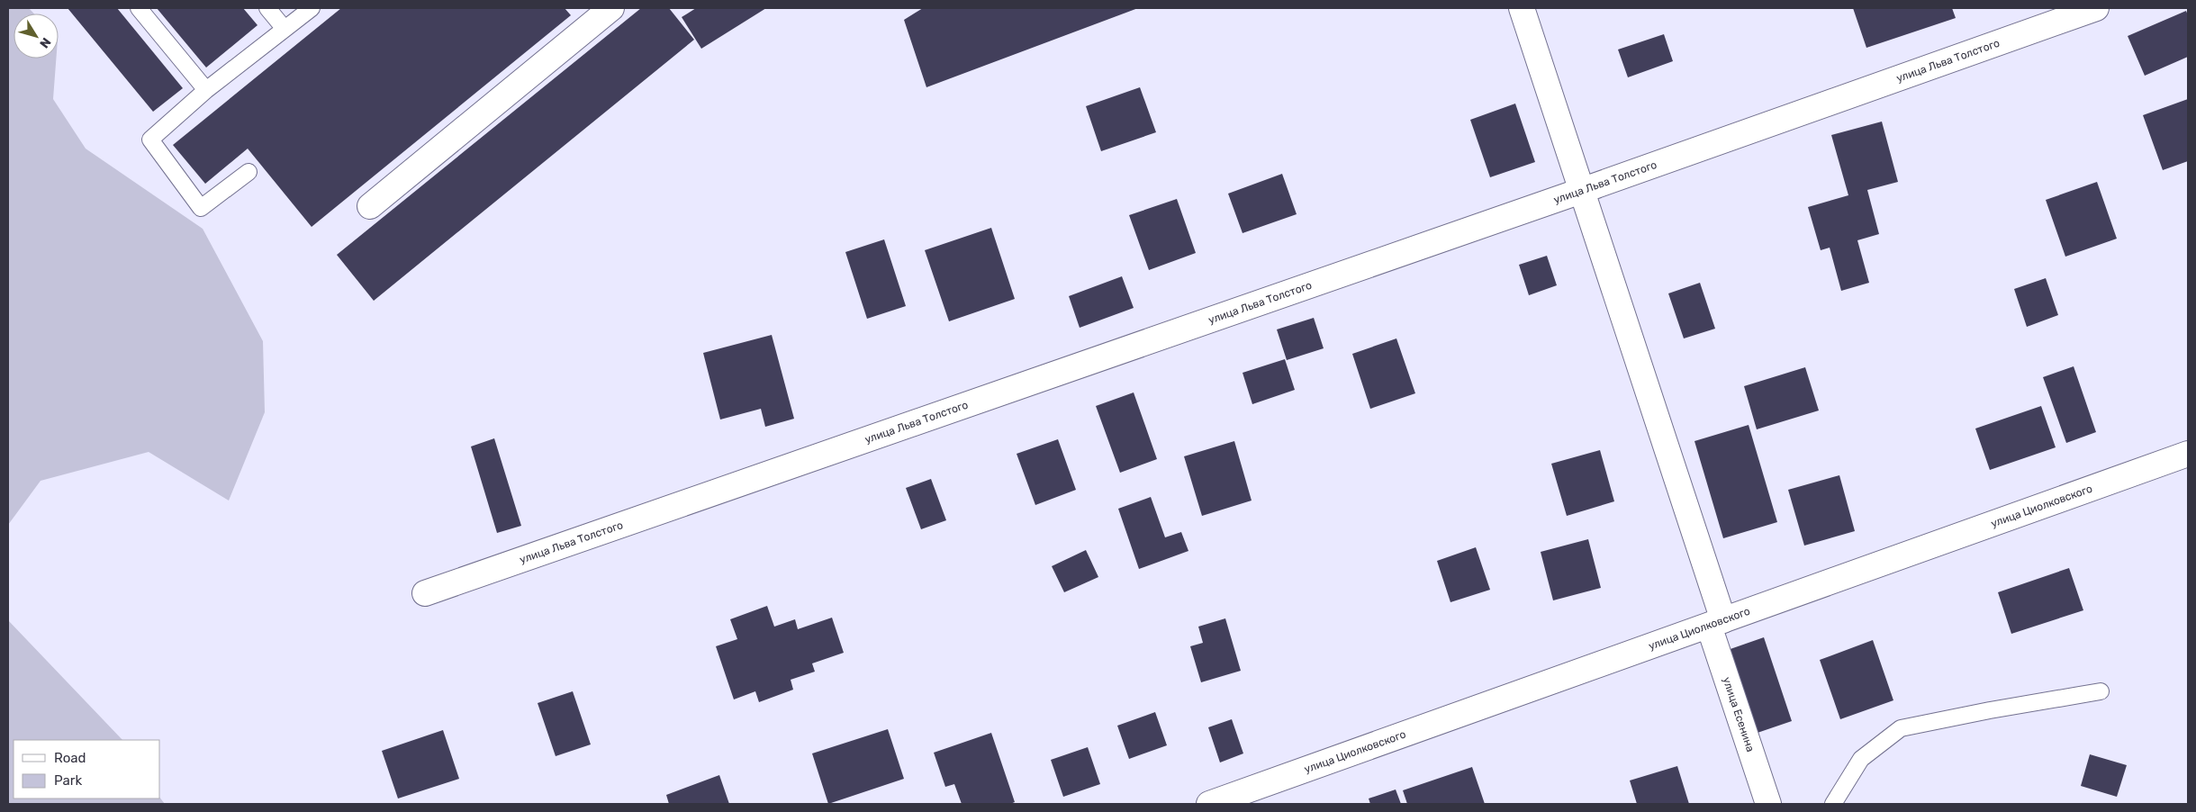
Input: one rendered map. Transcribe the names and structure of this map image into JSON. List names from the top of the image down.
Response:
{
  "streets": {
    "street": ["улица Льва Толстого", "улица Циолковского", "улица Есенина"]
  },
  "crossings": [
    ["улица Льва Толстого", "улица Есенина"],
    ["улица Циолковского", "улица Есенина"]
  ],
  "legend": ["Road", "Park"],
  "north": "bottom right"
}
